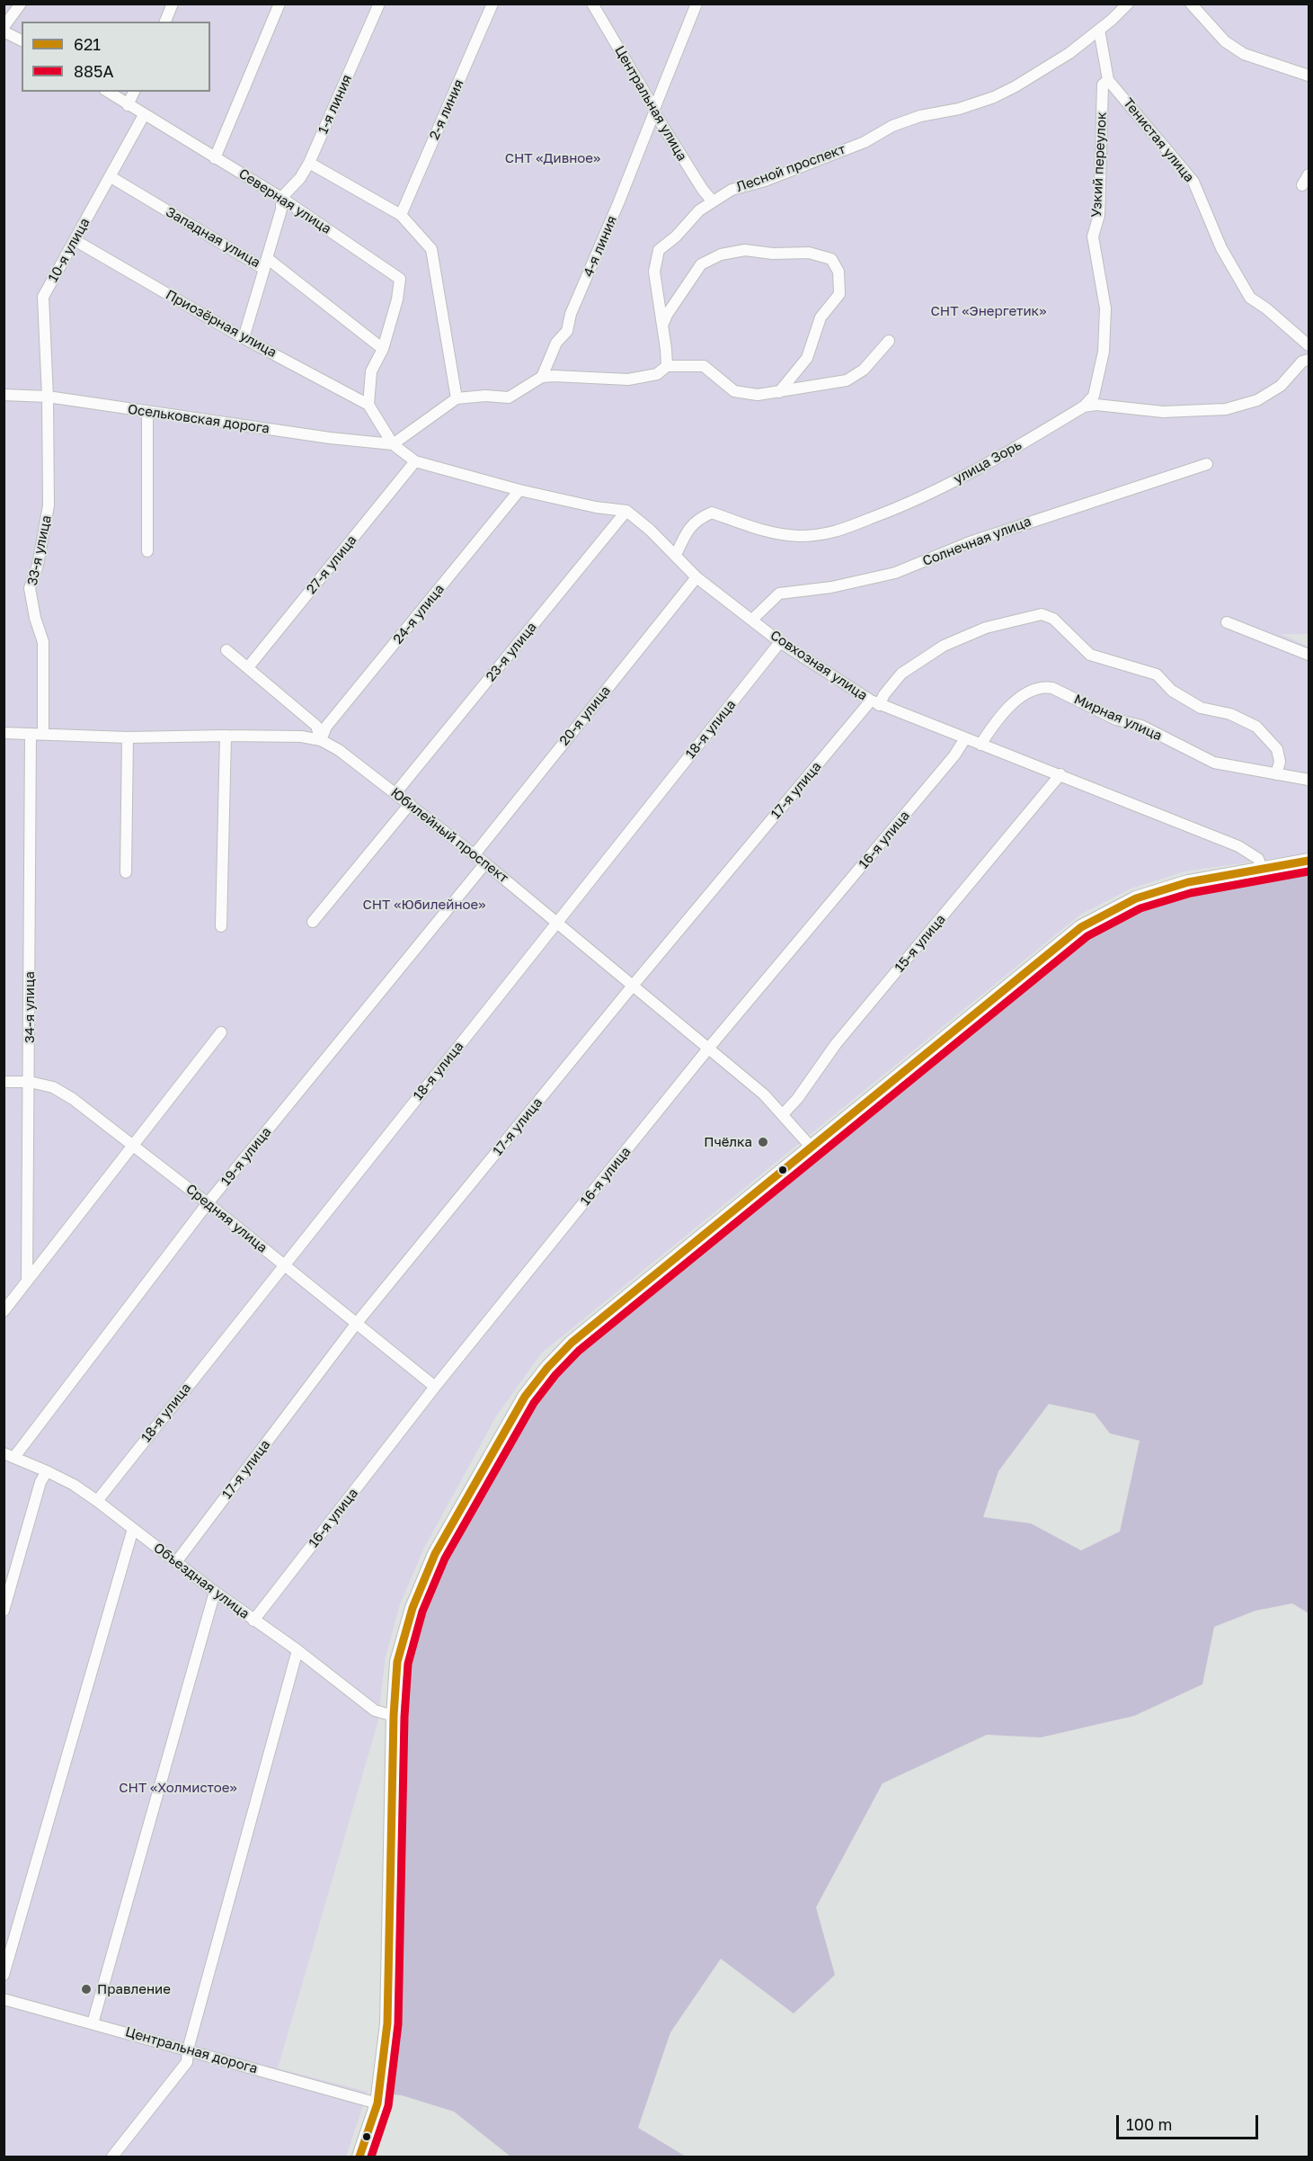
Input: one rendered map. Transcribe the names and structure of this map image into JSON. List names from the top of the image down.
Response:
{
  "streets": {
    "street": [
      "Центральная улица",
      "1-я линия",
      "2-я линия",
      "Тенистая улица",
      "Узкий переулок",
      "Лесной проспект",
      "Северная улица",
      "Западная улица",
      "4-я линия",
      "10-я улица",
      "Приозёрная улица",
      "Осельковская дорога",
      "улица Зорь",
      "Солнечная улица",
      "33-я улица",
      "27-я улица",
      "24-я улица",
      "23-я улица",
      "Совхозная улица",
      "20-я улица",
      "Мирная улица",
      "18-я улица",
      "17-я улица",
      "Юбилейный проспект",
      "16-я улица",
      "15-я улица",
      "34-я улица",
      "19-я улица",
      "Средняя улица",
      "Объездная улица",
      "Центральная дорога"
    ]
  },
  "crossings": [
    ["Центральная улица", "Лесной проспект"],
    ["Центральная улица", "4-я линия"],
    ["1-я линия", "Северная улица"],
    ["Тенистая улица", "Узкий переулок"],
    ["Тенистая улица", "Лесной проспект"],
    ["Узкий переулок", "улица Зорь"],
    ["Северная улица", "Западная улица"],
    ["Северная улица", "10-я улица"],
    ["Западная улица", "10-я улица"],
    ["10-я улица", "Приозёрная улица"],
    ["10-я улица", "Осельковская дорога"],
    ["10-я улица", "33-я улица"],
    ["Осельковская дорога", "33-я улица"],
    ["улица Зорь", "Совхозная улица"],
    ["Солнечная улица", "Совхозная улица"],
    ["33-я улица", "Юбилейный проспект"],
    ["24-я улица", "Юбилейный проспект"],
    ["23-я улица", "Совхозная улица"],
    ["23-я улица", "Юбилейный проспект"],
    ["Совхозная улица", "20-я улица"],
    ["Совхозная улица", "Мирная улица"],
    ["Совхозная улица", "18-я улица"],
    ["Совхозная улица", "17-я улица"],
    ["Совхозная улица", "16-я улица"],
    ["Совхозная улица", "15-я улица"],
    ["20-я улица", "Юбилейный проспект"],
    ["Мирная улица", "17-я улица"],
    ["18-я улица", "Юбилейный проспект"],
    ["18-я улица", "Средняя улица"],
    ["18-я улица", "Объездная улица"],
    ["17-я улица", "Юбилейный проспект"],
    ["17-я улица", "Средняя улица"],
    ["17-я улица", "Объездная улица"],
    ["Юбилейный проспект", "16-я улица"],
    ["Юбилейный проспект", "15-я улица"],
    ["Юбилейный проспект", "34-я улица"],
    ["Юбилейный проспект", "19-я улица"],
    ["16-я улица", "Средняя улица"],
    ["16-я улица", "Объездная улица"],
    ["34-я улица", "Средняя улица"],
    ["19-я улица", "Средняя улица"],
    ["19-я улица", "Объездная улица"]
  ],
  "parks": [
    "СНТ «Дивное»",
    "СНТ «Энергетик»",
    "СНТ «Юбилейное»",
    "СНТ «Холмистое»"
  ],
  "places": ["Пчёлка", "Правление"],
  "lines": ["transit line 621", "transit line 885А"],
  "legend": ["621", "885А"],
  "scale_bar": "100 m"
}
